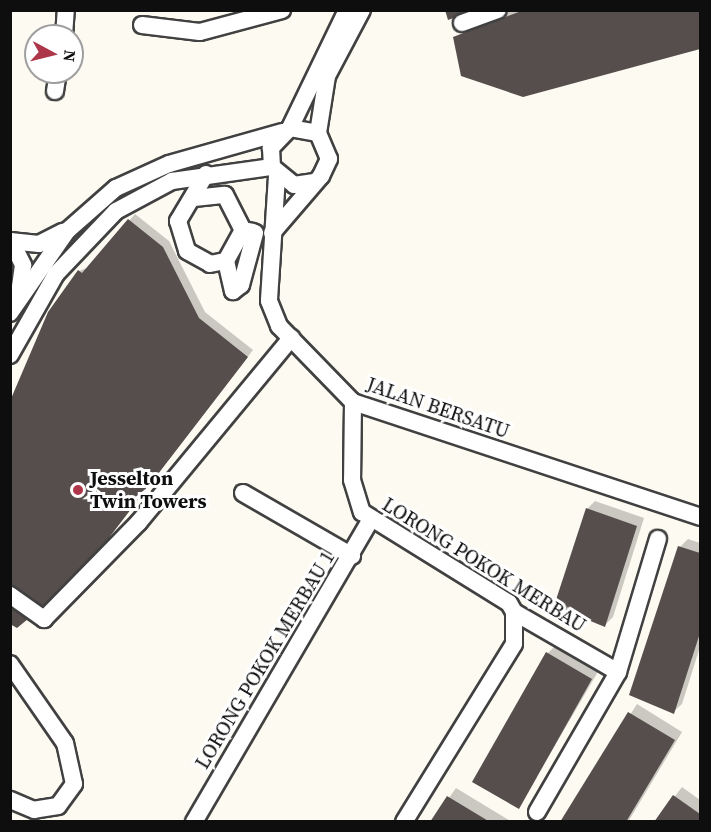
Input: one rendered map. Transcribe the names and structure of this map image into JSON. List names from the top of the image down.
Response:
{
  "streets": {
    "street": ["JALAN BERSATU", "LORONG POKOK MERBAU", "LORONG POKOK MERBAU 1"]
  },
  "crossings": [
    ["JALAN BERSATU", "LORONG POKOK MERBAU"],
    ["LORONG POKOK MERBAU", "LORONG POKOK MERBAU 1"]
  ],
  "places": ["Jesselton Twin Towers"],
  "north": "right"
}
